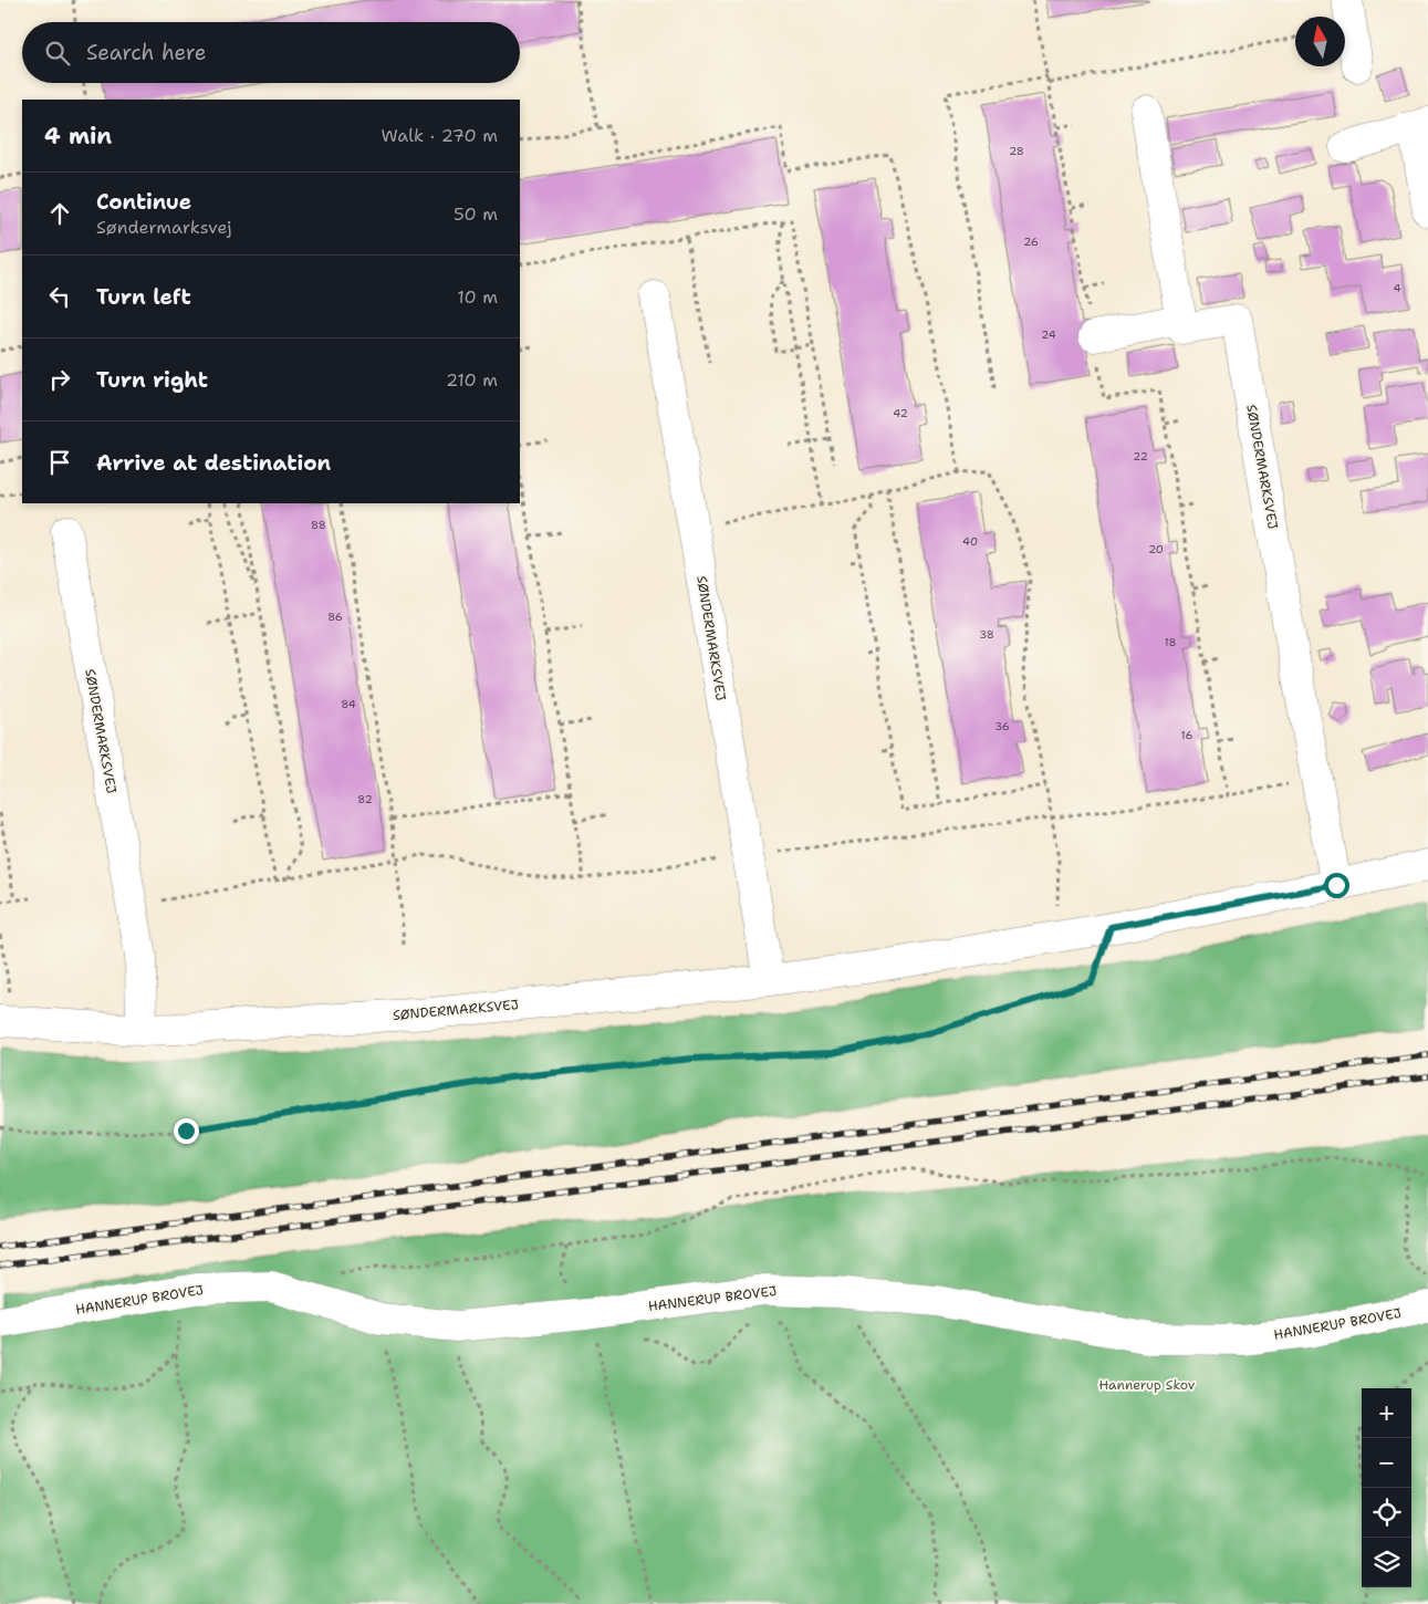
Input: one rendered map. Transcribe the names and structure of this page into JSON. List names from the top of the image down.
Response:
{
  "streets": {
    "street": ["SØNDERMARKSVEJ", "HANNERUP BROVEJ"]
  },
  "parks": ["Hannerup Skov"],
  "house_numbers": [
    "28",
    "26",
    "4",
    "24",
    "42",
    "22",
    "88",
    "40",
    "20",
    "86",
    "38",
    "18",
    "84",
    "36",
    "16",
    "82"
  ],
  "north": "top",
  "page": {
    "search": "Search here",
    "heading": ["4 min", "Walk · 270 m"],
    "list": [
      ["Continue", "Søndermarksvej", "50 m"],
      ["Turn left", "10 m"],
      ["Turn right", "210 m"],
      "Arrive at destination"
    ],
    "map_buttons": ["+", "−"]
  }
}
